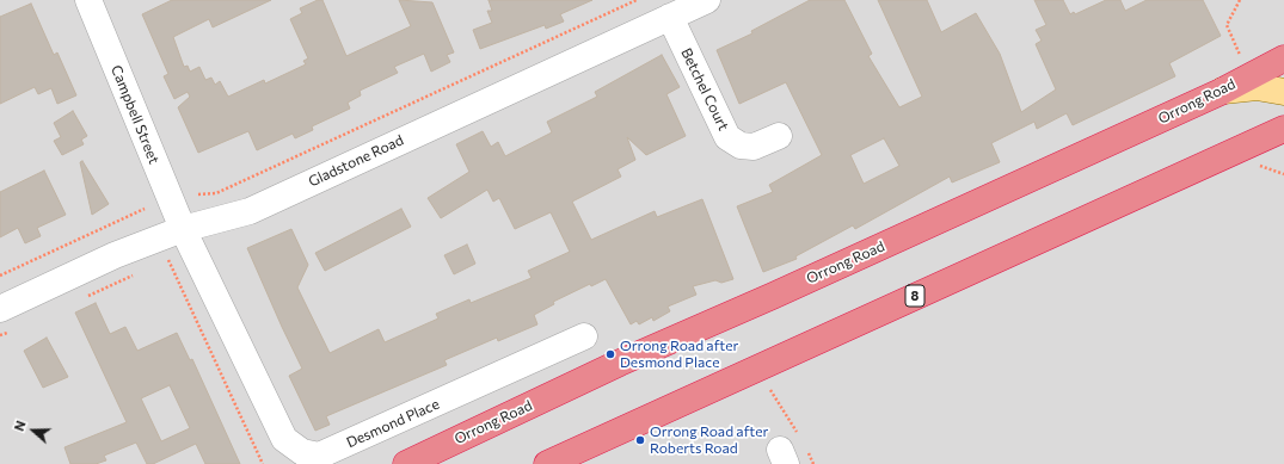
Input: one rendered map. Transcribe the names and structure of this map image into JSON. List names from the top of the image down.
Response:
{
  "streets": {
    "highway": ["Orrong Road", "8"],
    "street": [
      "Betchel Court",
      "Campbell Street",
      "Gladstone Road",
      "Desmond Place"
    ]
  },
  "crossings": [
    ["Betchel Court", "Gladstone Road"],
    ["Campbell Street", "Gladstone Road"],
    ["Campbell Street", "Desmond Place"],
    ["Gladstone Road", "Desmond Place"]
  ],
  "places": ["Orrong Road after Desmond Place", "Orrong Road after Roberts Road"],
  "north": "left"
}
